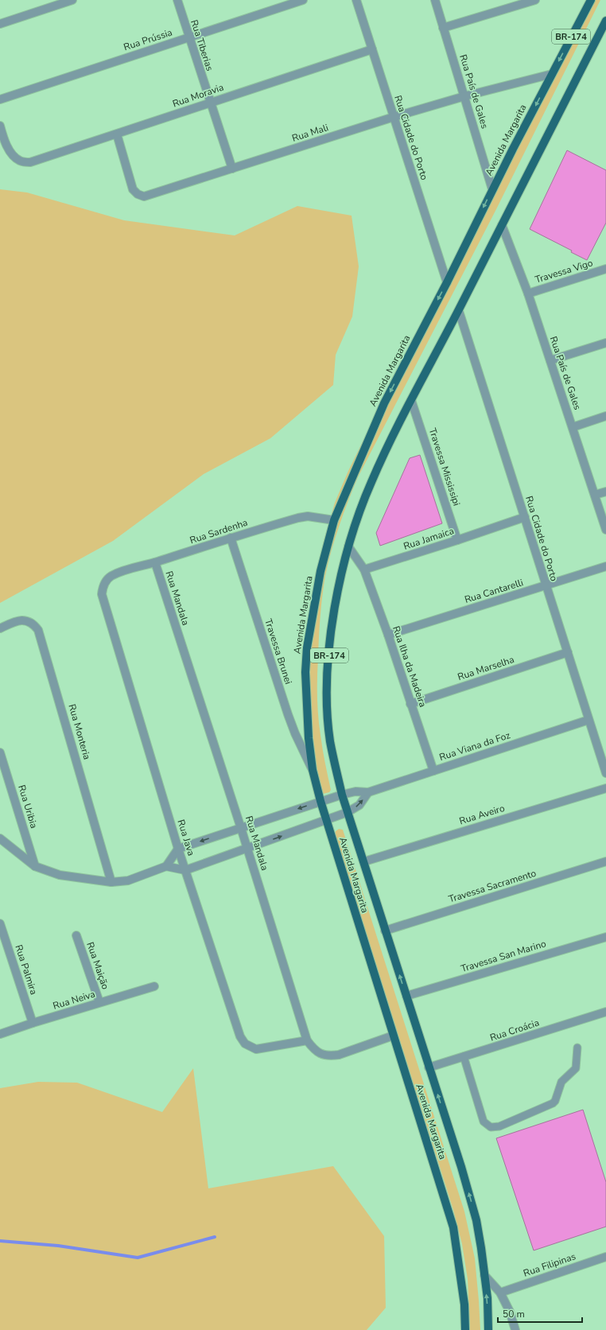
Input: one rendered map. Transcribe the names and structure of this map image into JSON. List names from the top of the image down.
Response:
{
  "streets": {
    "main road": ["BR-174", "Avenida Margarita"],
    "street": [
      "Rua Prússia",
      "Rua Tiberias",
      "Rua País de Gales",
      "Rua Moravia",
      "Rua Mali",
      "Rua Cidade do Porto",
      "Travessa Vigo",
      "Travessa Mississipi",
      "Rua Sardenha",
      "Rua Jamaica",
      "Rua Cantarelli",
      "Rua Mandala",
      "Travessa Brunei",
      "Rua Ilha da Madeira",
      "Rua Marselha",
      "Rua Monteria",
      "Rua Viana da Foz",
      "Rua Uribia",
      "Rua Aveiro",
      "Rua Java",
      "Travessa Sacramento",
      "Travessa San Marino",
      "Rua Maição",
      "Rua Palmira",
      "Rua Neiva",
      "Rua Croácia",
      "Rua Filipinas"
    ]
  },
  "crossings": [
    ["Rua Prússia", "Rua Tiberias"],
    ["Rua Tiberias", "Rua Moravia"],
    ["Rua Tiberias", "Rua Mali"],
    ["Rua País de Gales", "Rua Mali"],
    ["Rua País de Gales", "Avenida Margarita"],
    ["Rua País de Gales", "Travessa Vigo"],
    ["Rua Moravia", "Rua Mali"],
    ["Rua Moravia", "Rua Cidade do Porto"],
    ["Rua Mali", "Rua Cidade do Porto"],
    ["Rua Mali", "Avenida Margarita"],
    ["Rua Cidade do Porto", "Avenida Margarita"],
    ["Rua Cidade do Porto", "Rua Jamaica"],
    ["Rua Cidade do Porto", "Rua Cantarelli"],
    ["Rua Cidade do Porto", "Rua Marselha"],
    ["Rua Cidade do Porto", "Rua Viana da Foz"],
    ["Avenida Margarita", "Travessa Mississipi"],
    ["Avenida Margarita", "Rua Sardenha"],
    ["Avenida Margarita", "Rua Mandala"],
    ["Avenida Margarita", "Travessa Brunei"],
    ["Avenida Margarita", "Rua Viana da Foz"],
    ["Avenida Margarita", "Rua Aveiro"],
    ["Avenida Margarita", "Travessa Sacramento"],
    ["Avenida Margarita", "Travessa San Marino"],
    ["Avenida Margarita", "Rua Croácia"],
    ["Travessa Mississipi", "Rua Jamaica"],
    ["Rua Sardenha", "Rua Mandala"],
    ["Rua Sardenha", "Travessa Brunei"],
    ["Rua Sardenha", "Rua Java"],
    ["Rua Jamaica", "Rua Ilha da Madeira"],
    ["Rua Cantarelli", "Rua Ilha da Madeira"],
    ["Rua Mandala", "Rua Viana da Foz"],
    ["Rua Mandala", "Rua Java"],
    ["Rua Ilha da Madeira", "Rua Marselha"],
    ["Rua Ilha da Madeira", "Rua Viana da Foz"],
    ["Rua Viana da Foz", "Rua Java"],
    ["Rua Maição", "Rua Neiva"],
    ["Rua Palmira", "Rua Neiva"]
  ],
  "scale_bar": "50 m"
}
